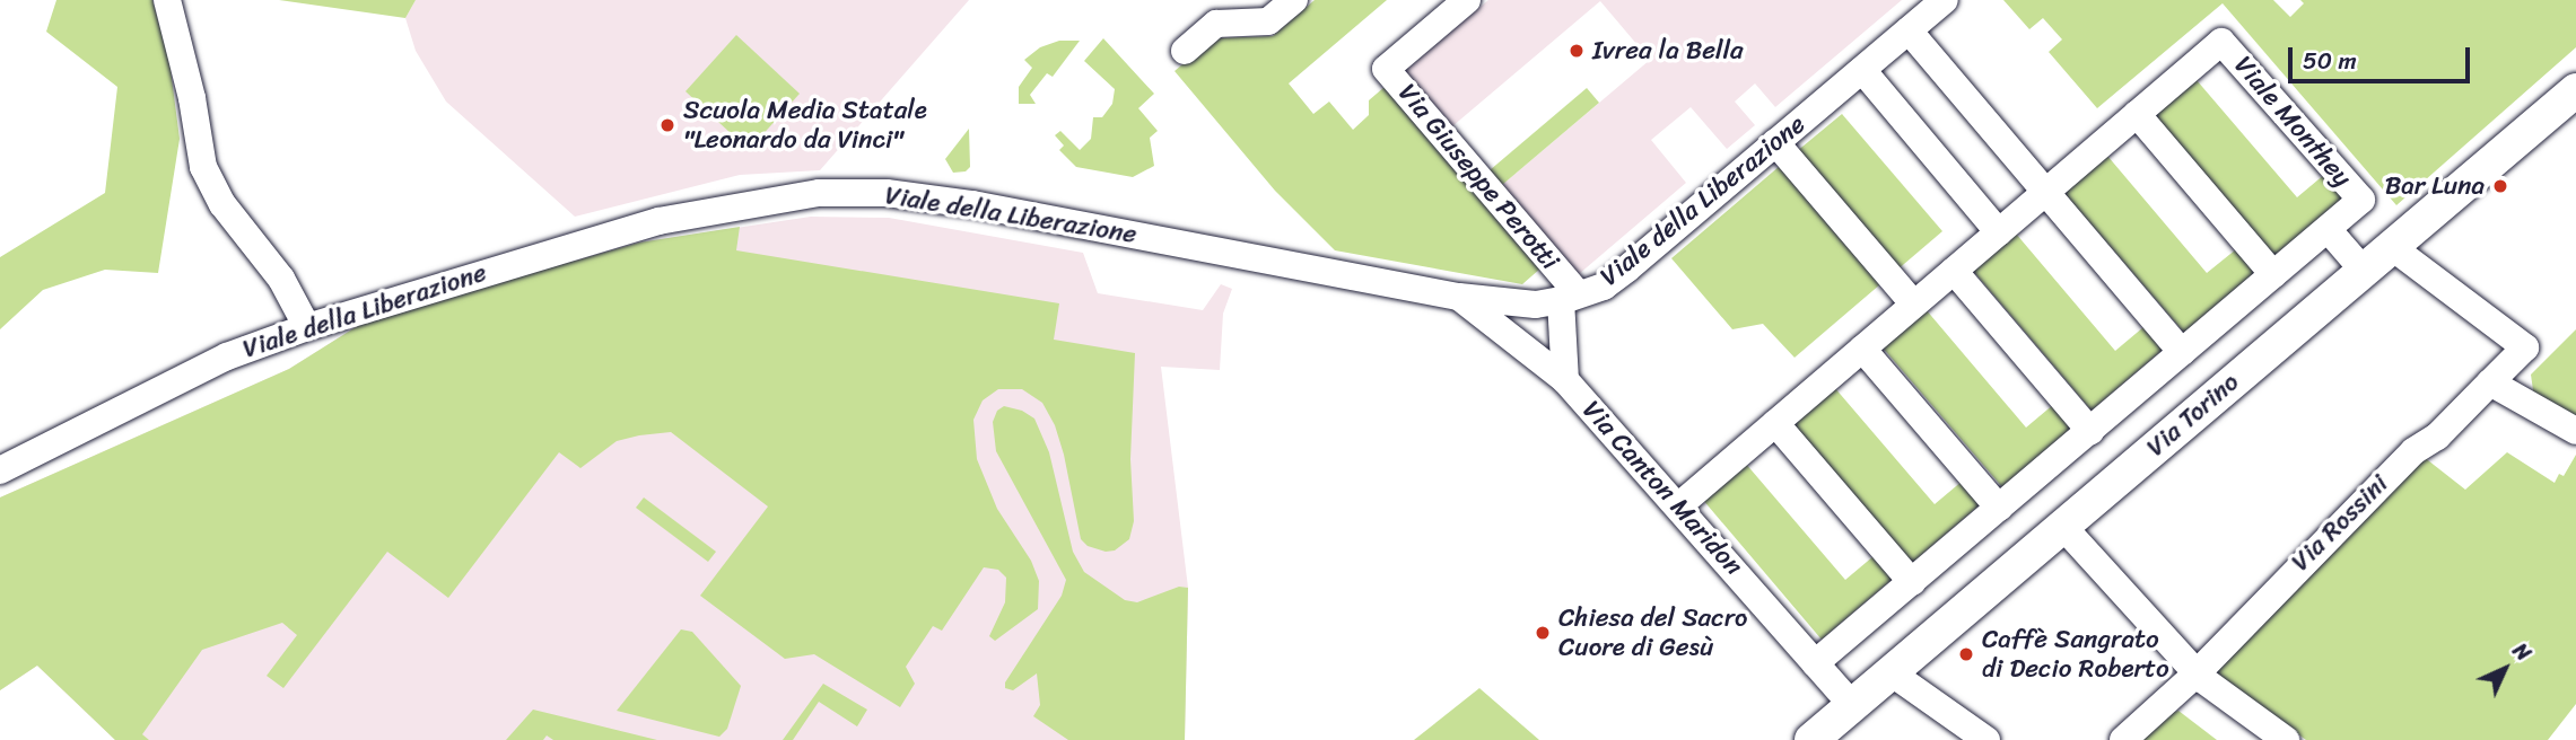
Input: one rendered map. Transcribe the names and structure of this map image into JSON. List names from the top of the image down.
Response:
{
  "streets": {
    "street": [
      "Viale Monthey",
      "Via Giuseppe Perotti",
      "Viale della Liberazione",
      "Via Torino",
      "Via Canton Maridon",
      "Via Rossini"
    ]
  },
  "crossings": [
    ["Viale Monthey", "Via Canton Maridon"],
    ["Via Giuseppe Perotti", "Viale della Liberazione"],
    ["Via Giuseppe Perotti", "Via Canton Maridon"],
    ["Viale della Liberazione", "Via Canton Maridon"],
    ["Via Torino", "Via Canton Maridon"],
    ["Via Torino", "Via Rossini"]
  ],
  "places": [
    "Ivrea la Bella",
    "Scuola Media Statale \"Leonardo da Vinci\"",
    "Bar Luna",
    "Chiesa del Sacro Cuore di Gesù",
    "Caffè Sangrato di Decio Roberto"
  ],
  "scale_bar": "50 m",
  "north": "top right"
}
